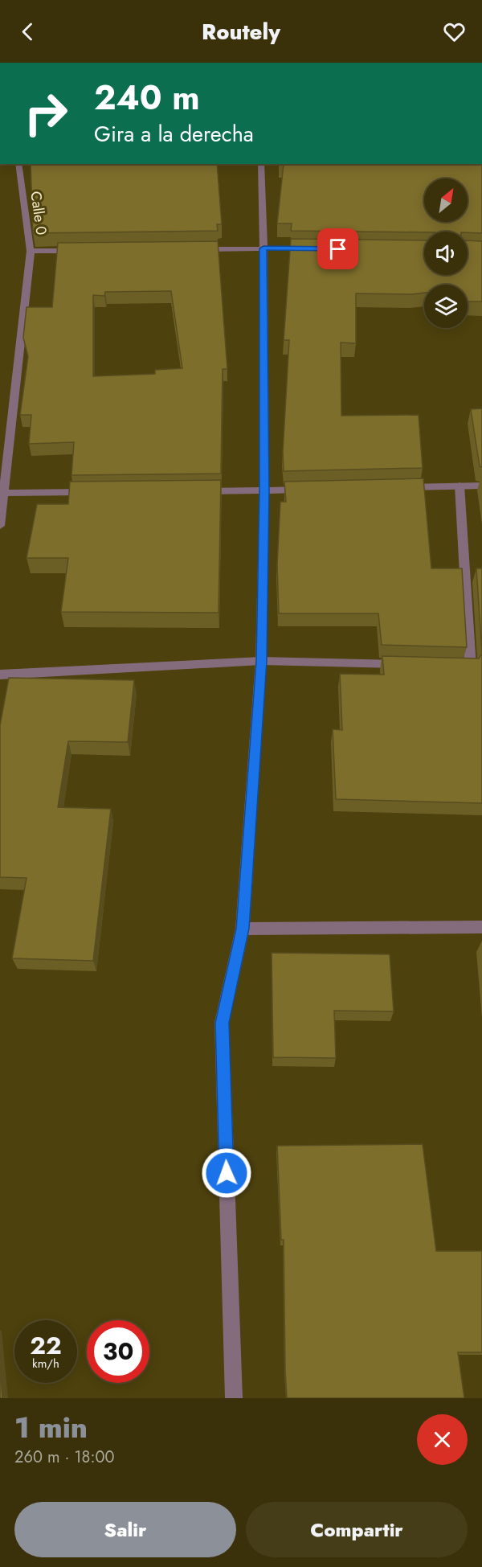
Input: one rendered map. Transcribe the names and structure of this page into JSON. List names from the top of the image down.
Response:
{
  "streets": {
    "street": ["Calle 0"]
  },
  "north": "top right",
  "page": {
    "header": "Routely",
    "turn": ["240 m", "Gira a la derecha"],
    "speed": "22 km/h",
    "limit": "30",
    "heading": ["1 min", "260 m · 18:00"],
    "buttons": ["Salir", "Compartir"]
  }
}
